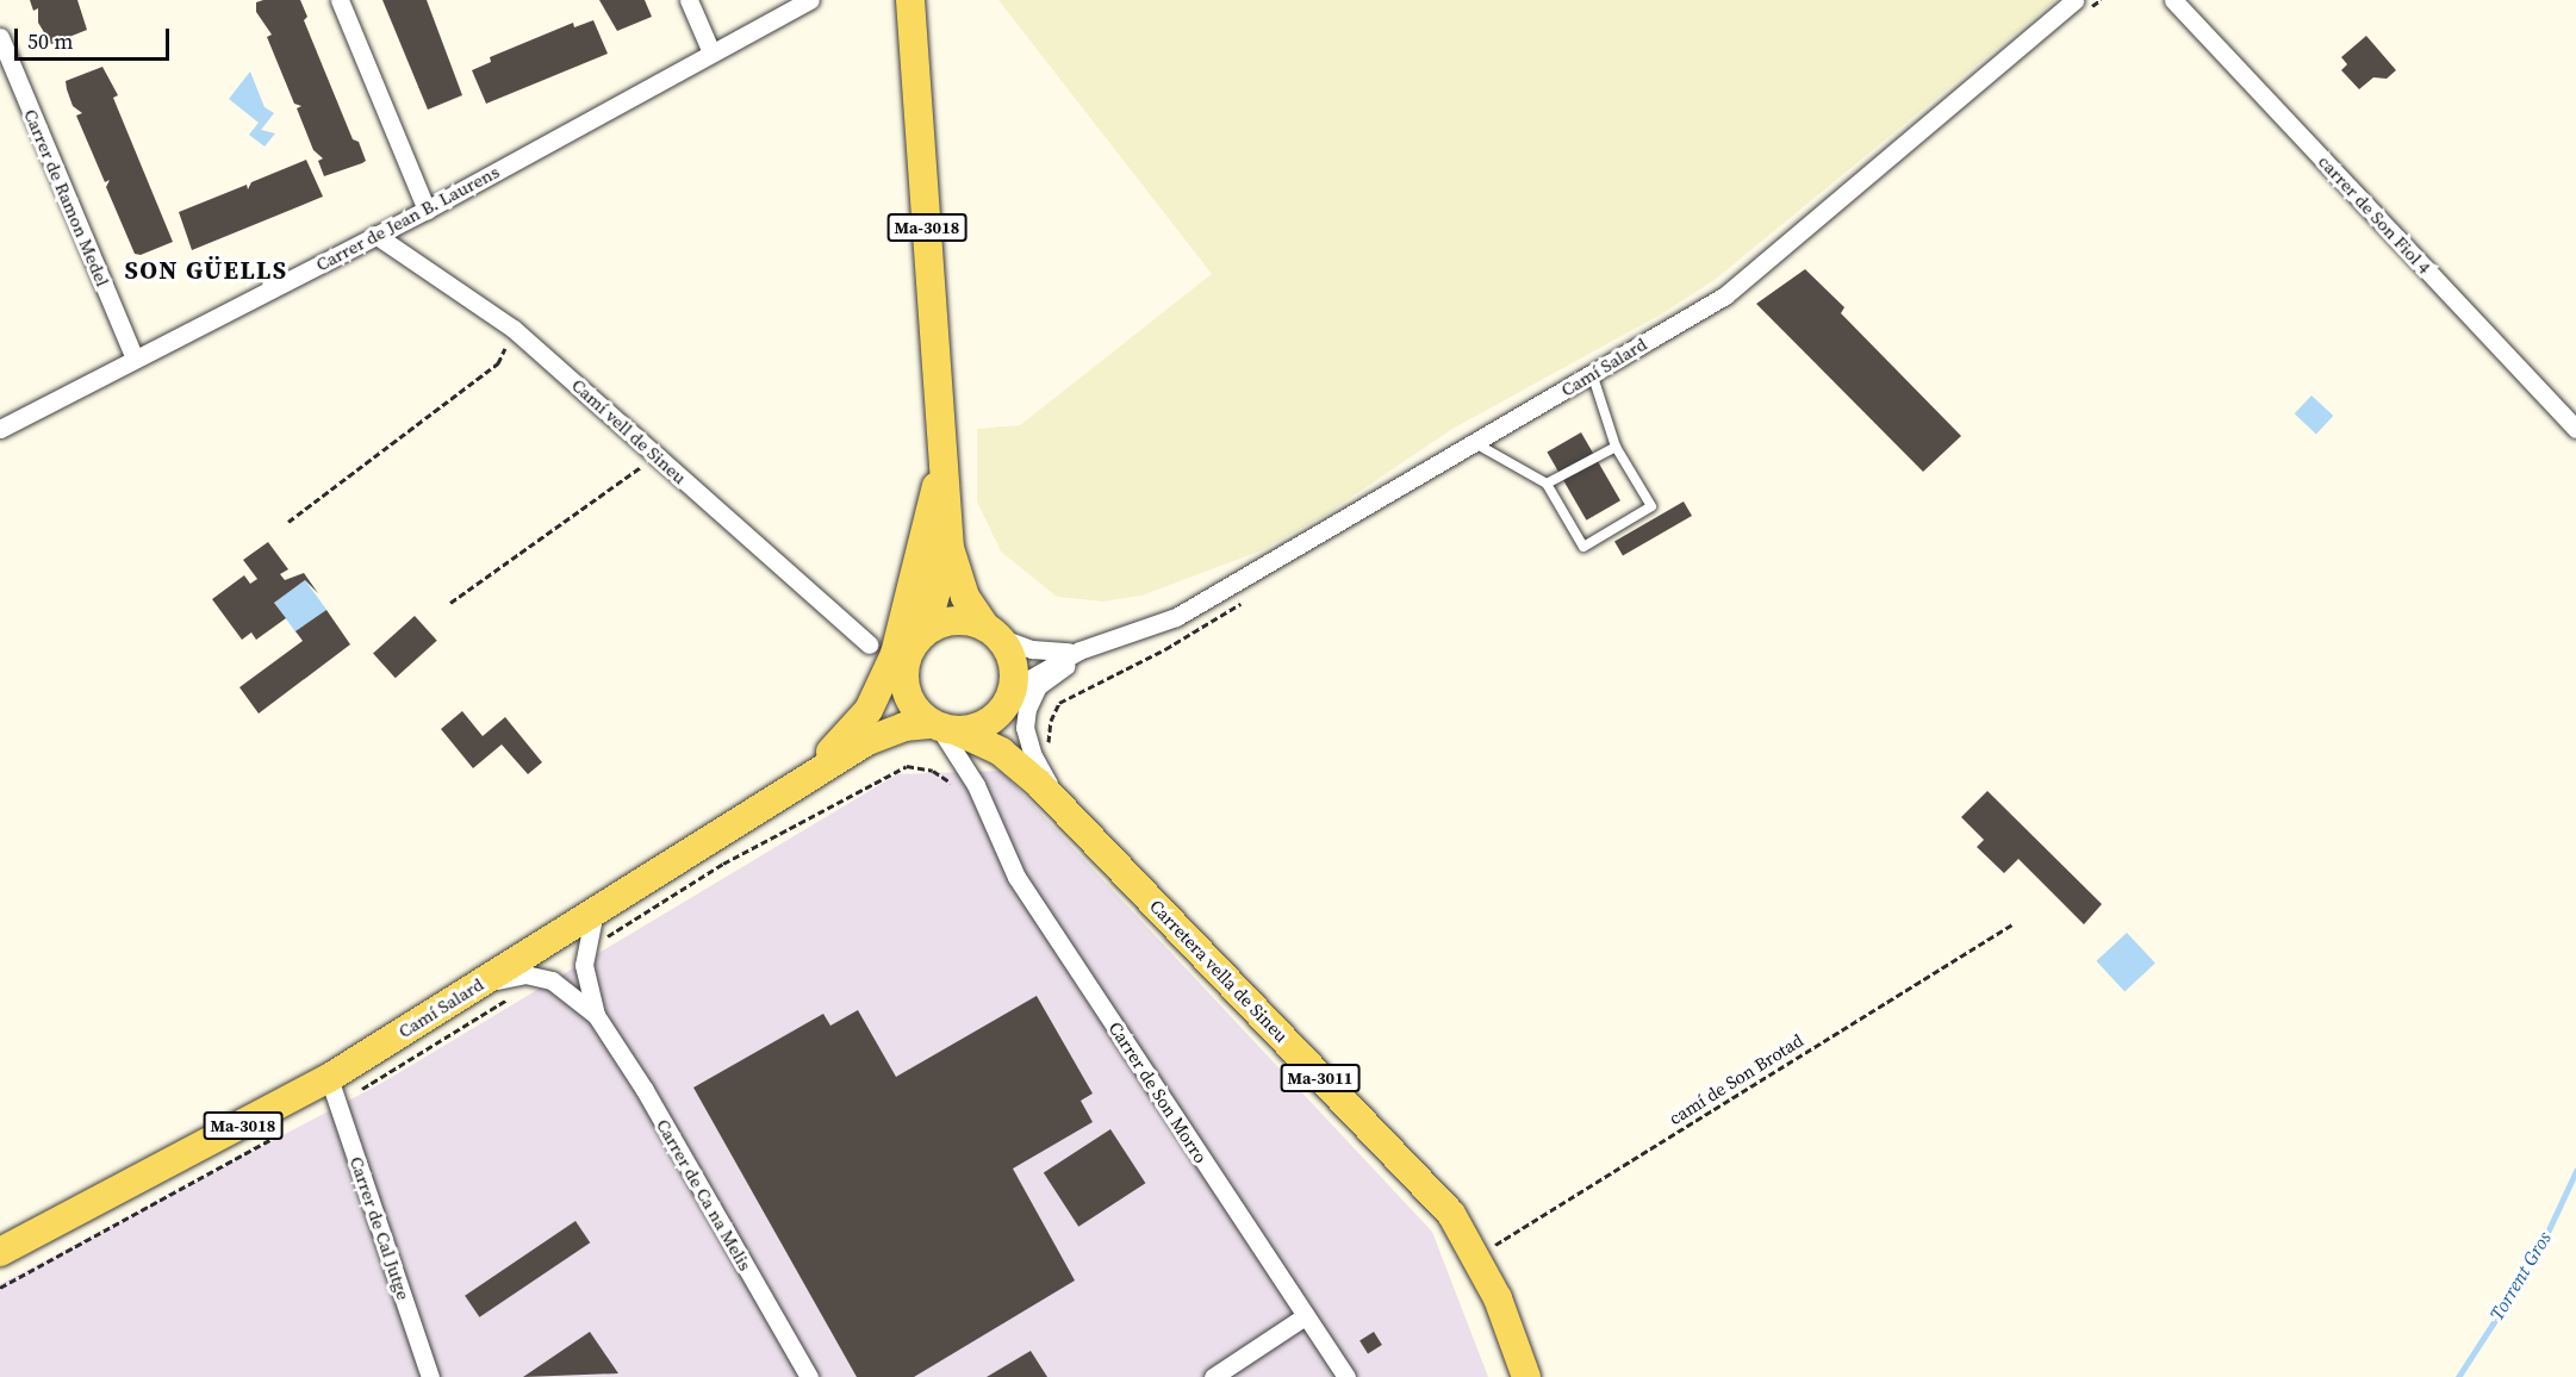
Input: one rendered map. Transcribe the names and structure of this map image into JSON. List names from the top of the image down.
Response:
{
  "streets": {
    "main road": [
      "Ma-3018",
      "Camí Salard",
      "Carretera vella de Sineu",
      "Ma-3011"
    ],
    "street": [
      "Carrer de Ramon Medel",
      "carrer de Son Fiol 4",
      "Carrer de Jean B. Laurens",
      "Camí vell de Sineu",
      "Carrer de Son Morro",
      "Carrer de Ca na Melis",
      "Carrer de Cal Jutge"
    ],
    "path": ["camí de Son Brotad"]
  },
  "crossings": [
    ["Carrer de Ramon Medel", "Carrer de Jean B. Laurens"],
    ["Carrer de Jean B. Laurens", "Camí vell de Sineu"],
    ["Ma-3018", "Camí Salard"],
    ["Ma-3018", "Carretera vella de Sineu"],
    ["Ma-3018", "Carrer de Son Morro"],
    ["Camí Salard", "Carretera vella de Sineu"],
    ["Camí Salard", "Carrer de Son Morro"],
    ["Camí Salard", "Carrer de Ca na Melis"],
    ["Camí Salard", "Carrer de Cal Jutge"],
    ["Carretera vella de Sineu", "camí de Son Brotad"],
    ["Carretera vella de Sineu", "Carrer de Son Morro"]
  ],
  "districts": ["SON GÜELLS"],
  "water": ["Torrent Gros"],
  "scale_bar": "50 m"
}
